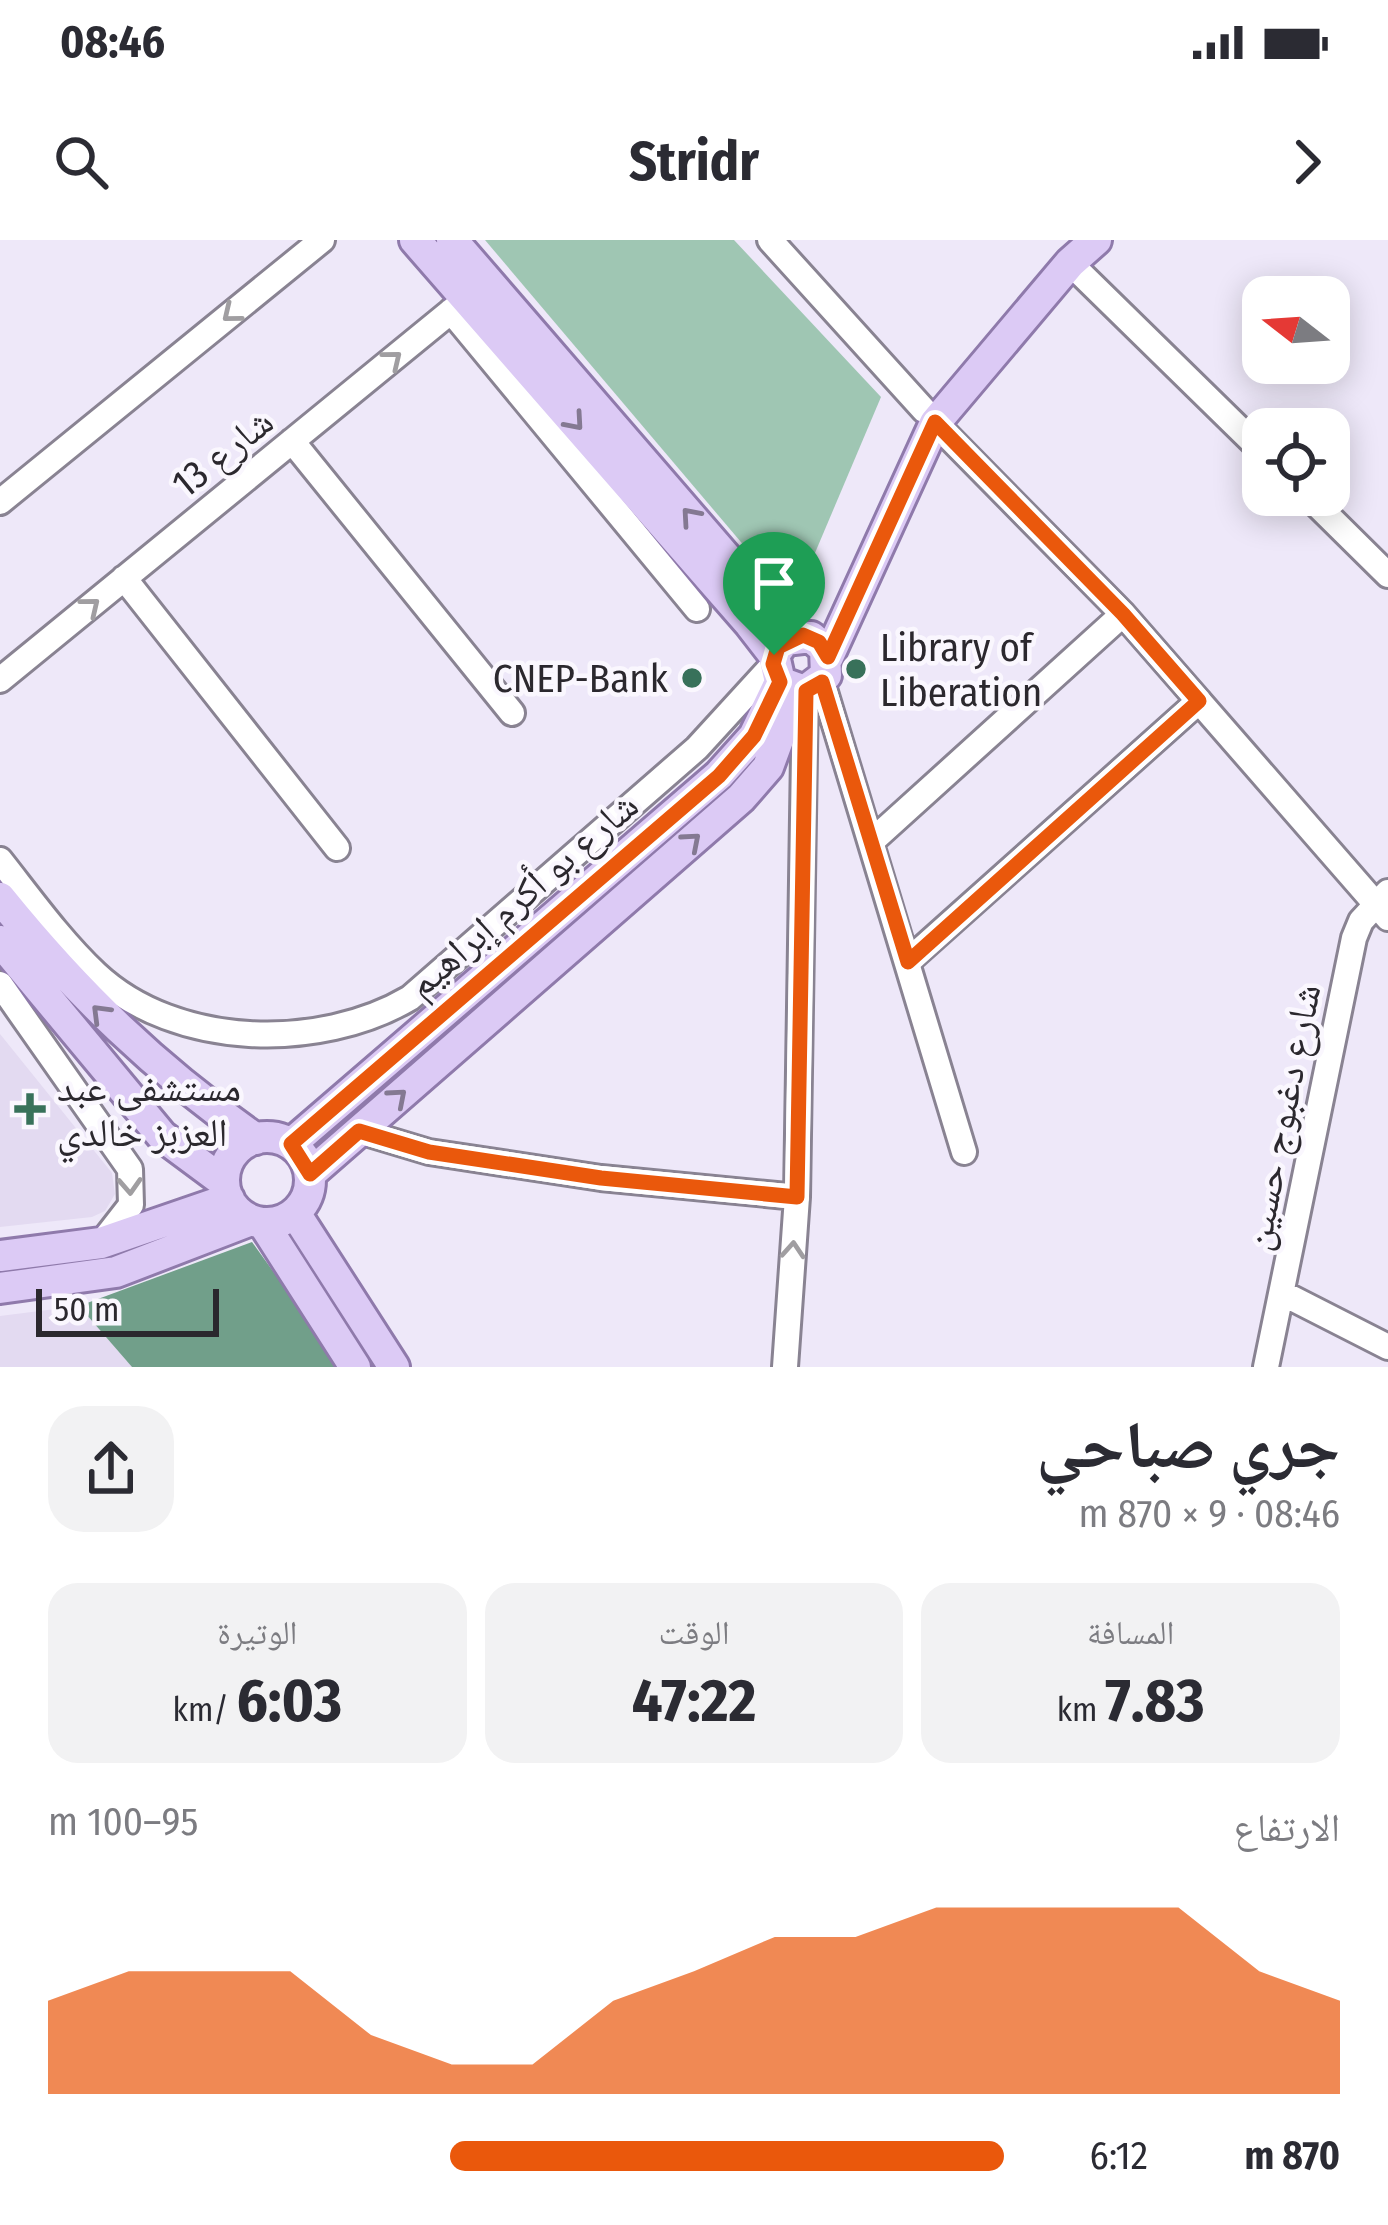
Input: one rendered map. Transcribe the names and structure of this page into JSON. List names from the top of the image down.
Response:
{
  "streets": {
    "main road": ["شارع بو أكرم إبراهيم"],
    "street": ["شارع 13", "شارع دغبوج حسين"]
  },
  "places": {
    "other": ["Library of Liberation", "CNEP-Bank"],
    "health": ["مستشفى عبد العزبز خالدي"]
  },
  "scale_bar": "50 m",
  "north": "left",
  "page": {
    "status": "08:46",
    "header": "Stridr",
    "scale": "50 m",
    "heading": ["جري صباحي", "08:46 · 9 × 870 m"],
    "stats": [
      ["المسافة", "7.83 km"],
      ["الوقت", "47:22"],
      ["الوتيرة", "6:03 /km"]
    ],
    "chart": ["الارتفاع", "95–100 m"],
    "list": [
      {
        "name": "870 m",
        "note": "6:12"
      }
    ]
  }
}
